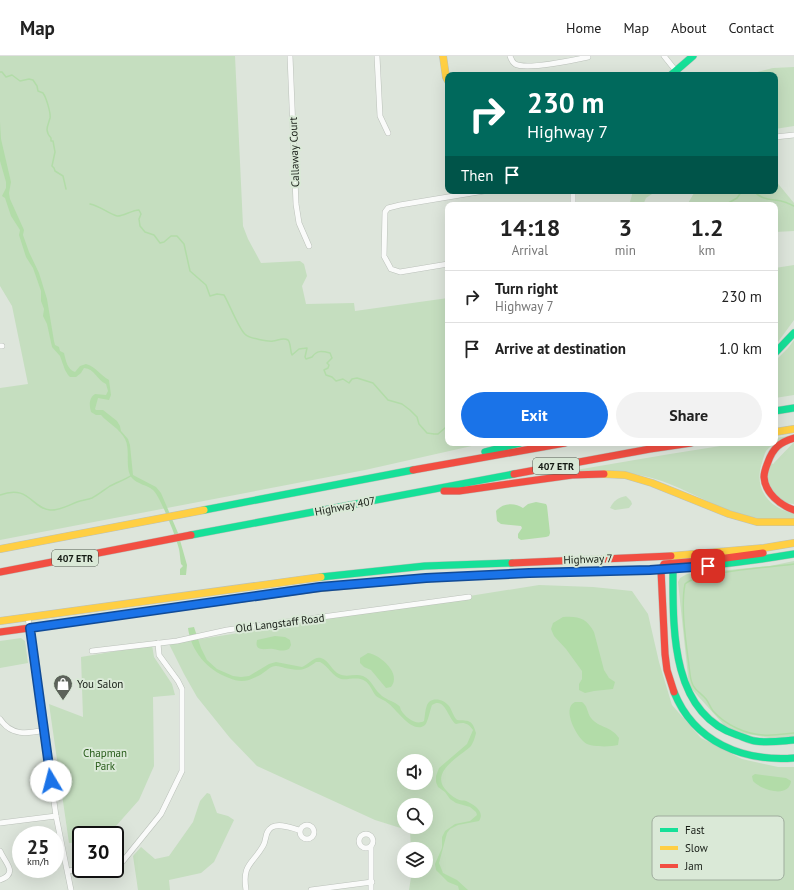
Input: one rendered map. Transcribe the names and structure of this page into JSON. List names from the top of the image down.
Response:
{
  "streets": {
    "main road": ["407 ETR", "Highway 407", "Highway 7"],
    "street": ["Callaway Court", "Old Langstaff Road"]
  },
  "parks": ["Chapman Park"],
  "places": {
    "shop": ["You Salon"]
  },
  "legend": ["Fast", "Slow", "Jam"],
  "page": {
    "header": "Map",
    "nav": [
      "Home",
      "Map",
      "About",
      "Contact"
    ],
    "turn": ["230 m", "Highway 7"],
    "then": "Then",
    "eta": [
      "14:18",
      "Arrival",
      "3",
      "min",
      "1.2",
      "km"
    ],
    "list": [
      {
        "name": "Turn right",
        "note": "Highway 7",
        "value": "230 m"
      },
      {
        "name": "Arrive at destination",
        "value": "1.0 km"
      }
    ],
    "buttons": ["Exit", "Share"],
    "speed": "25 km/h",
    "limit": "30"
  }
}
